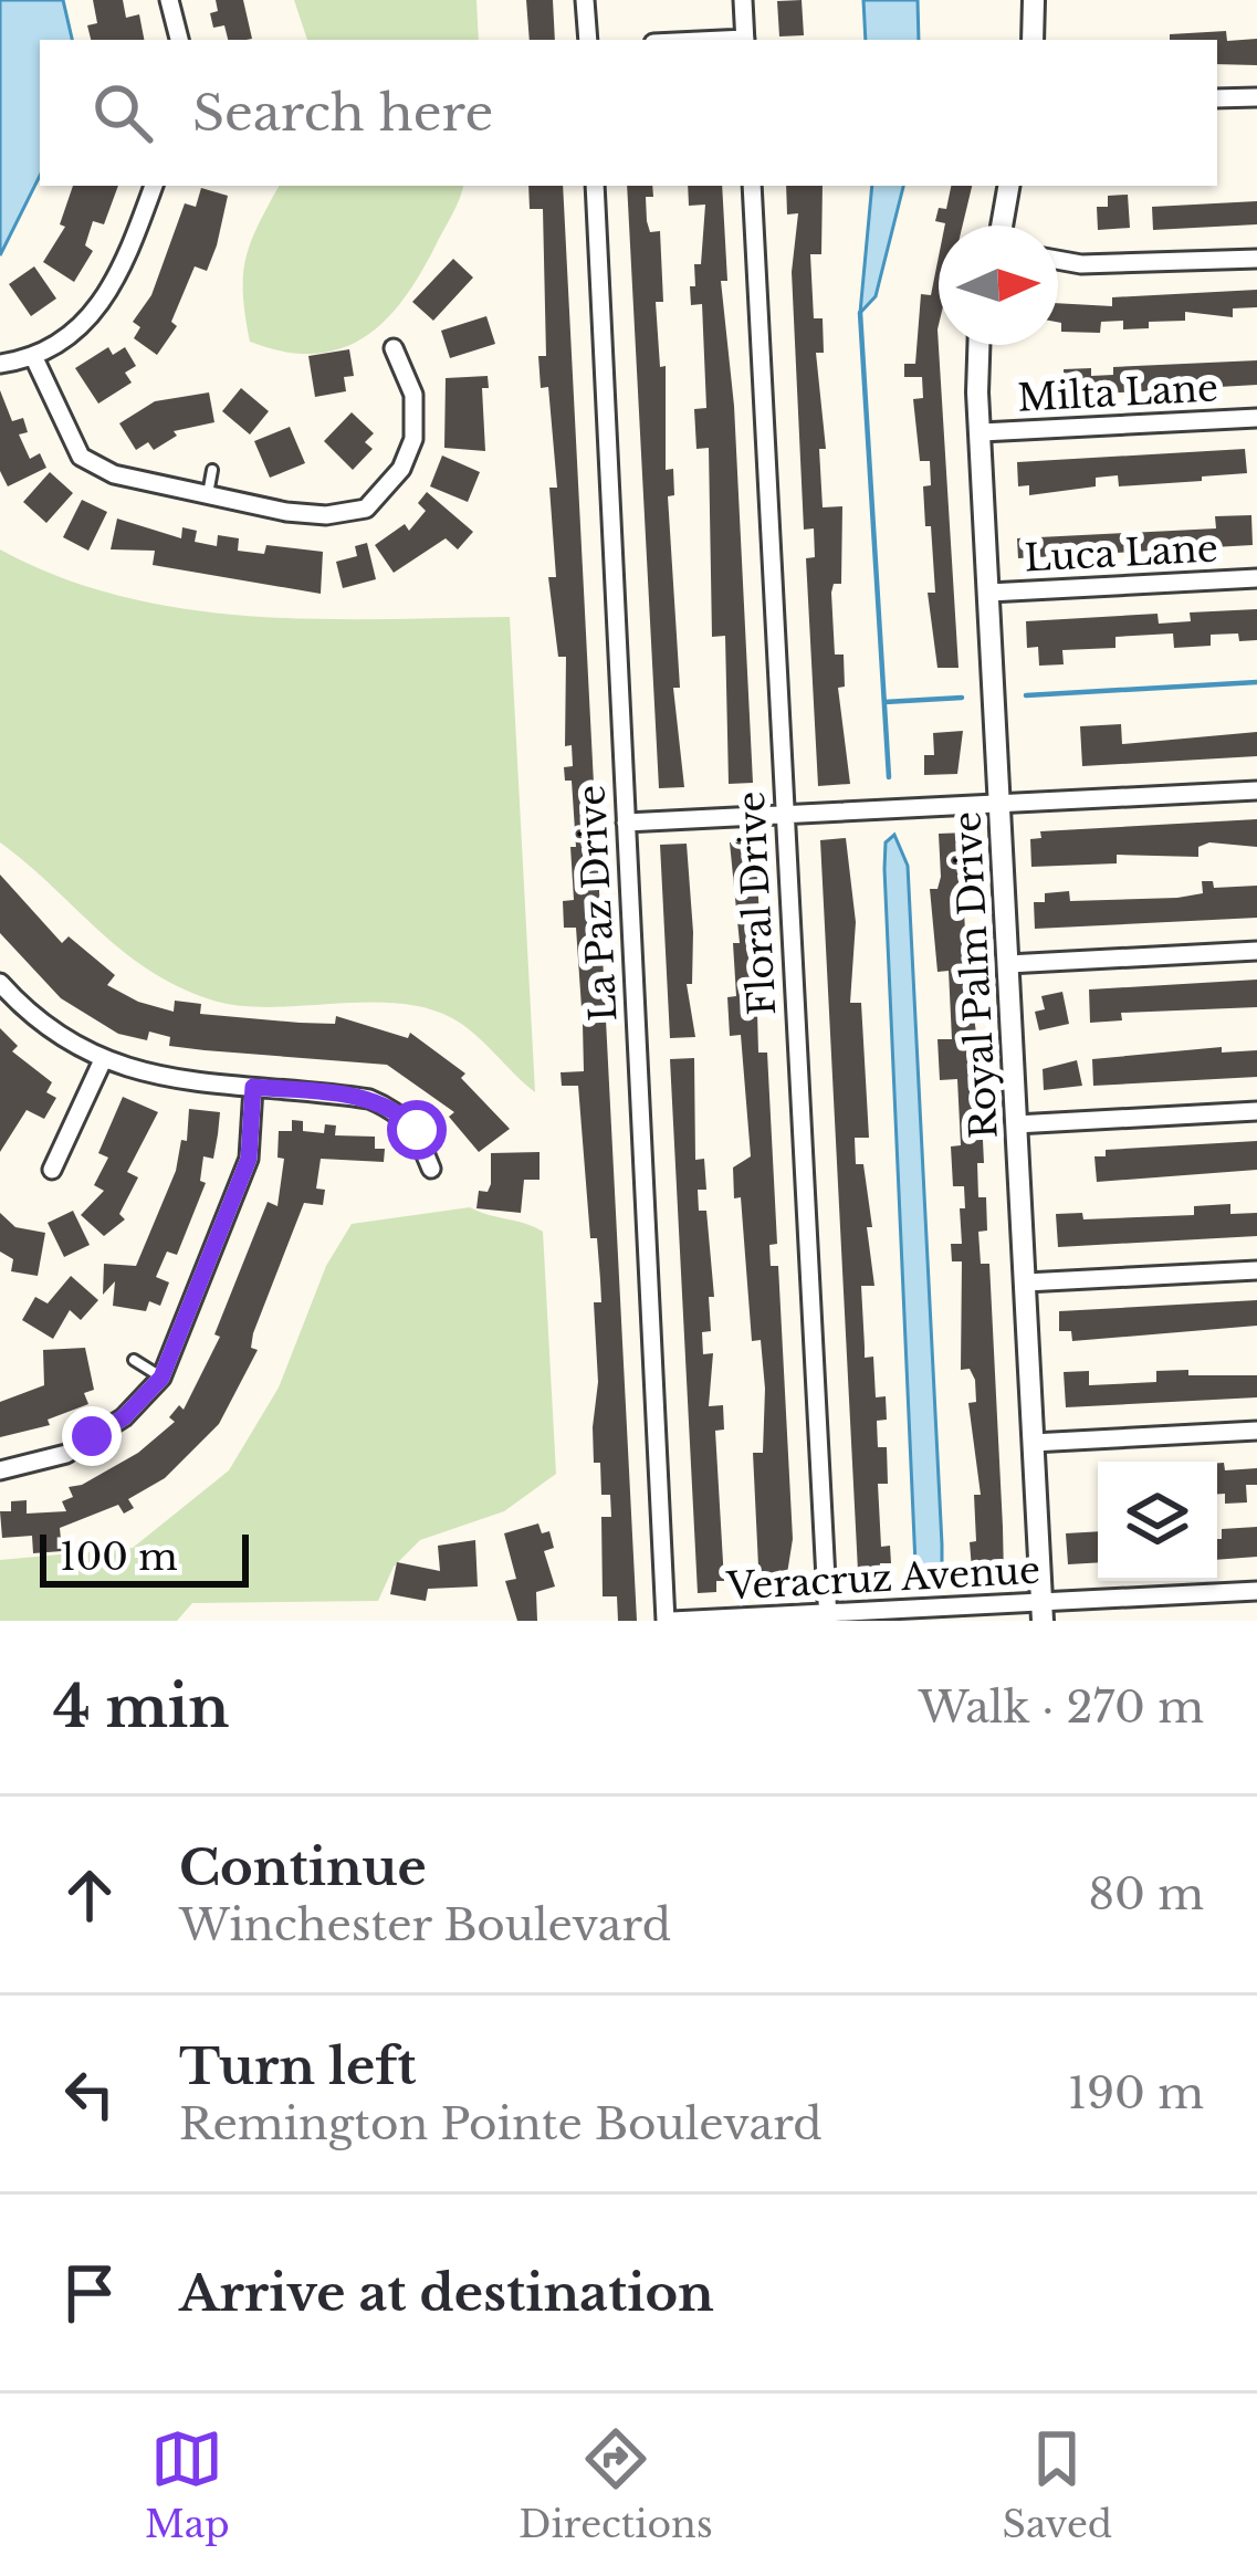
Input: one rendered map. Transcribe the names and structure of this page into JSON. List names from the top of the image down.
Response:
{
  "streets": {
    "street": [
      "Milta Lane",
      "Luca Lane",
      "La Paz Drive",
      "Floral Drive",
      "Royal Palm Drive",
      "Veracruz Avenue"
    ]
  },
  "crossings": [
    ["Milta Lane", "Royal Palm Drive"],
    ["Luca Lane", "Royal Palm Drive"],
    ["La Paz Drive", "Veracruz Avenue"],
    ["Floral Drive", "Veracruz Avenue"],
    ["Royal Palm Drive", "Veracruz Avenue"]
  ],
  "scale_bar": "100 m",
  "north": "right",
  "page": {
    "search": "Search here",
    "scale": "100 m",
    "heading": ["4 min", "Walk · 270 m"],
    "list": [
      ["Continue", "Winchester Boulevard", "80 m"],
      ["Turn left", "Remington Pointe Boulevard", "190 m"],
      "Arrive at destination"
    ],
    "nav": ["Map", "Directions", "Saved"]
  }
}
